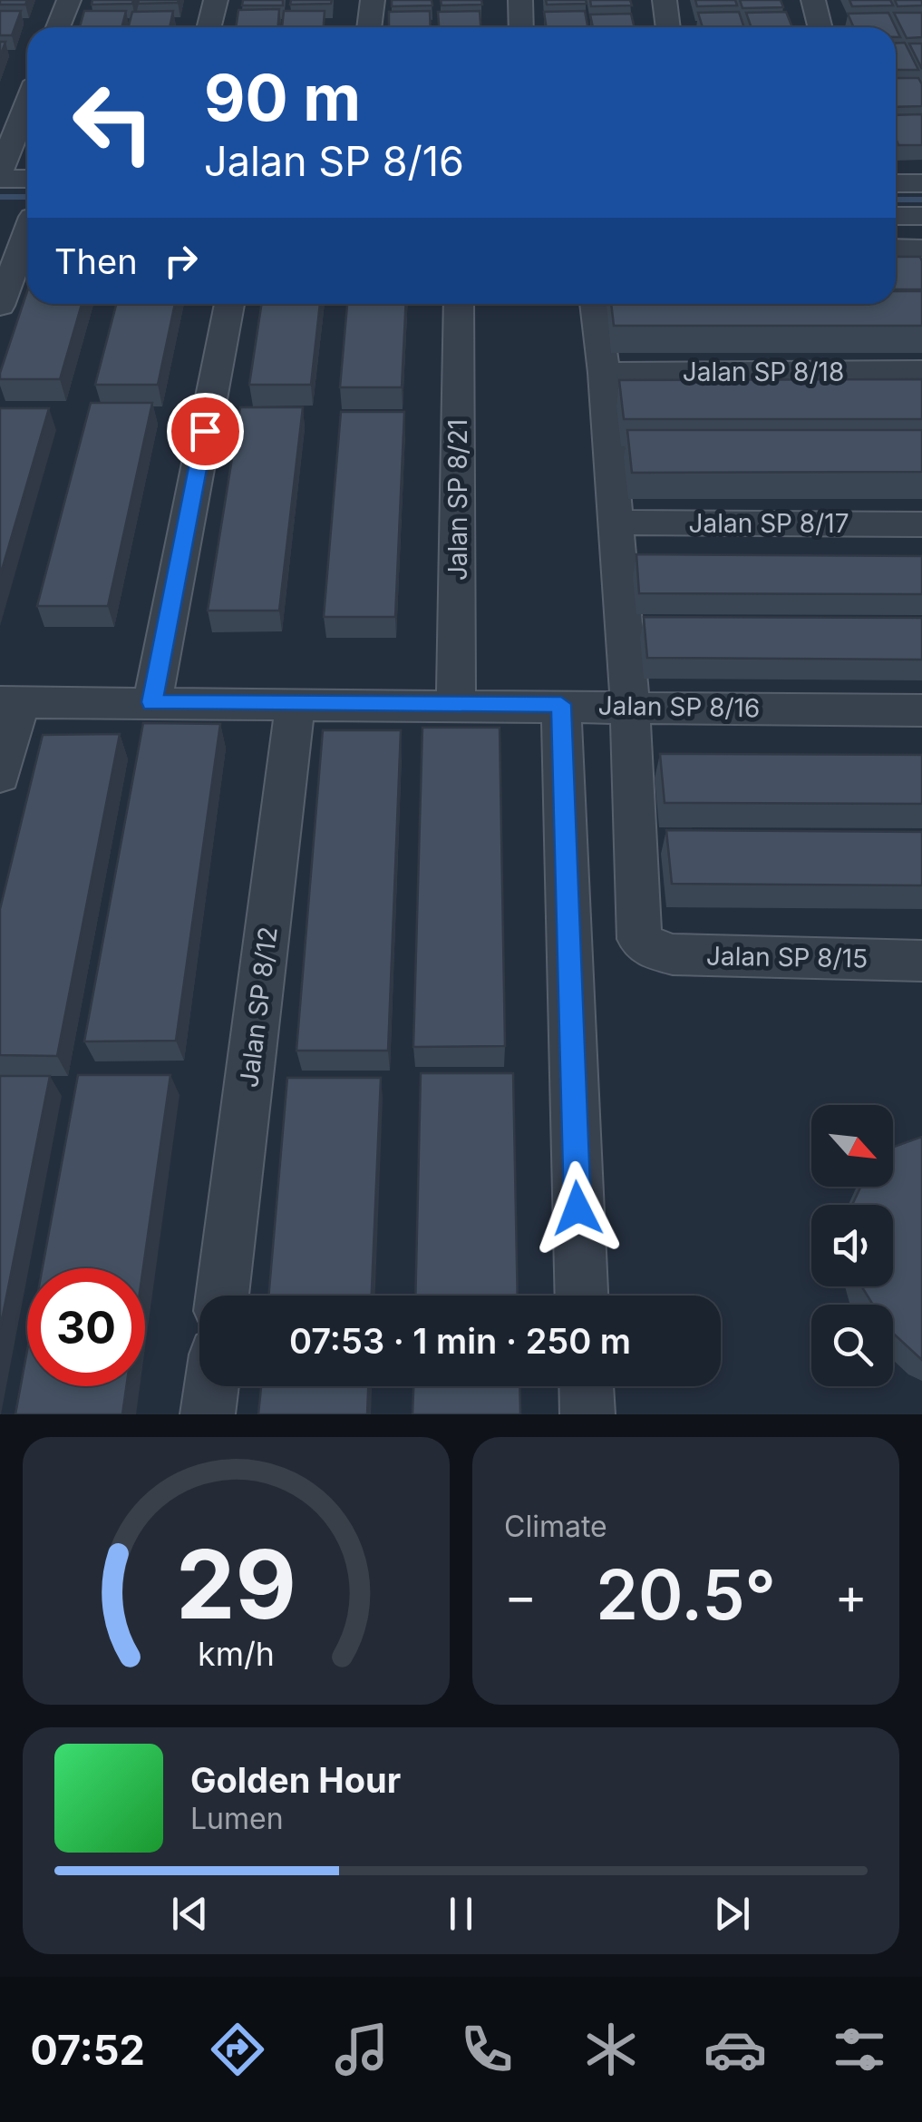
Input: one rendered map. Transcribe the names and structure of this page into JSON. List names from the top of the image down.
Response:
{
  "streets": {
    "street": [
      "Jalan SP 8/18",
      "Jalan SP 8/21",
      "Jalan SP 8/17",
      "Jalan SP 8/16",
      "Jalan SP 8/15",
      "Jalan SP 8/12"
    ]
  },
  "crossings": [
    ["Jalan SP 8/21", "Jalan SP 8/16"],
    ["Jalan SP 8/16", "Jalan SP 8/15"],
    ["Jalan SP 8/16", "Jalan SP 8/12"]
  ],
  "north": "bottom right",
  "page": {
    "turn": ["90 m", "Jalan SP 8/16"],
    "then": "Then",
    "limit": "30",
    "trip": "07:53 · 1 min · 250 m",
    "tile": "Climate",
    "heat": ["−", "20.5°", "+"],
    "song": ["Golden Hour", "Lumen"],
    "tabs": "07:52",
    "gauge": ["29", "km/h"]
  }
}
